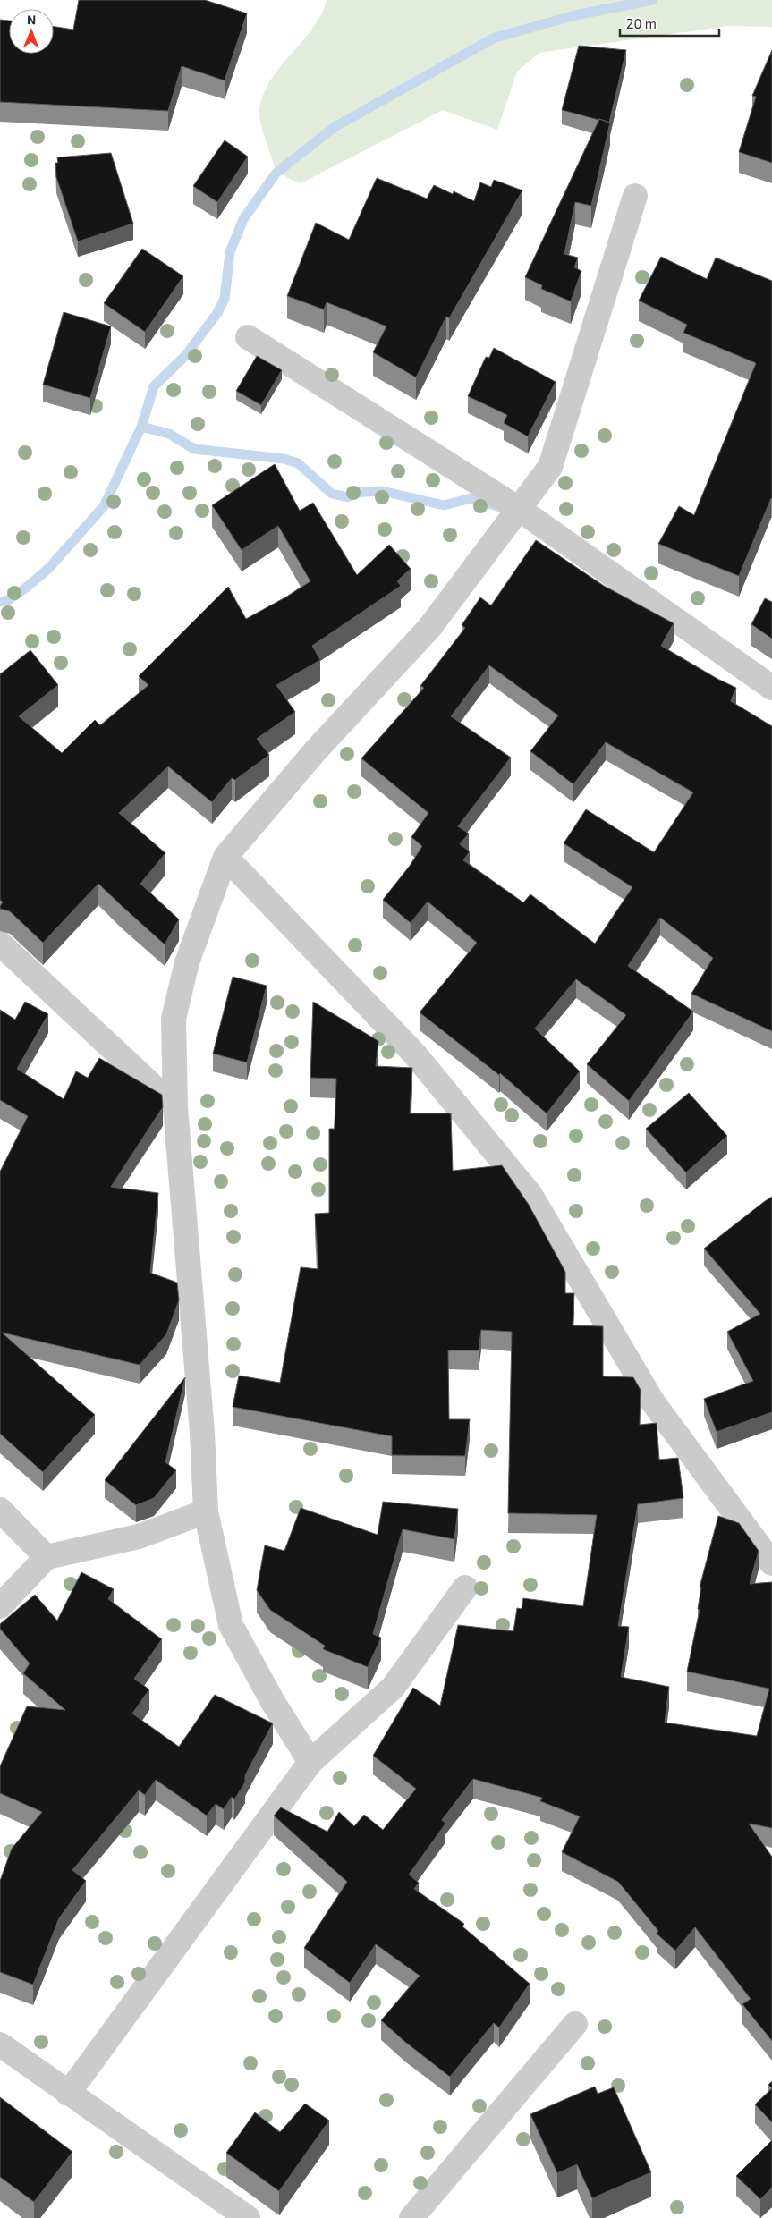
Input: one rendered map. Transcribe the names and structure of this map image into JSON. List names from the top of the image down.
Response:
{
  "scale_bar": "20 m",
  "north": "top"
}
